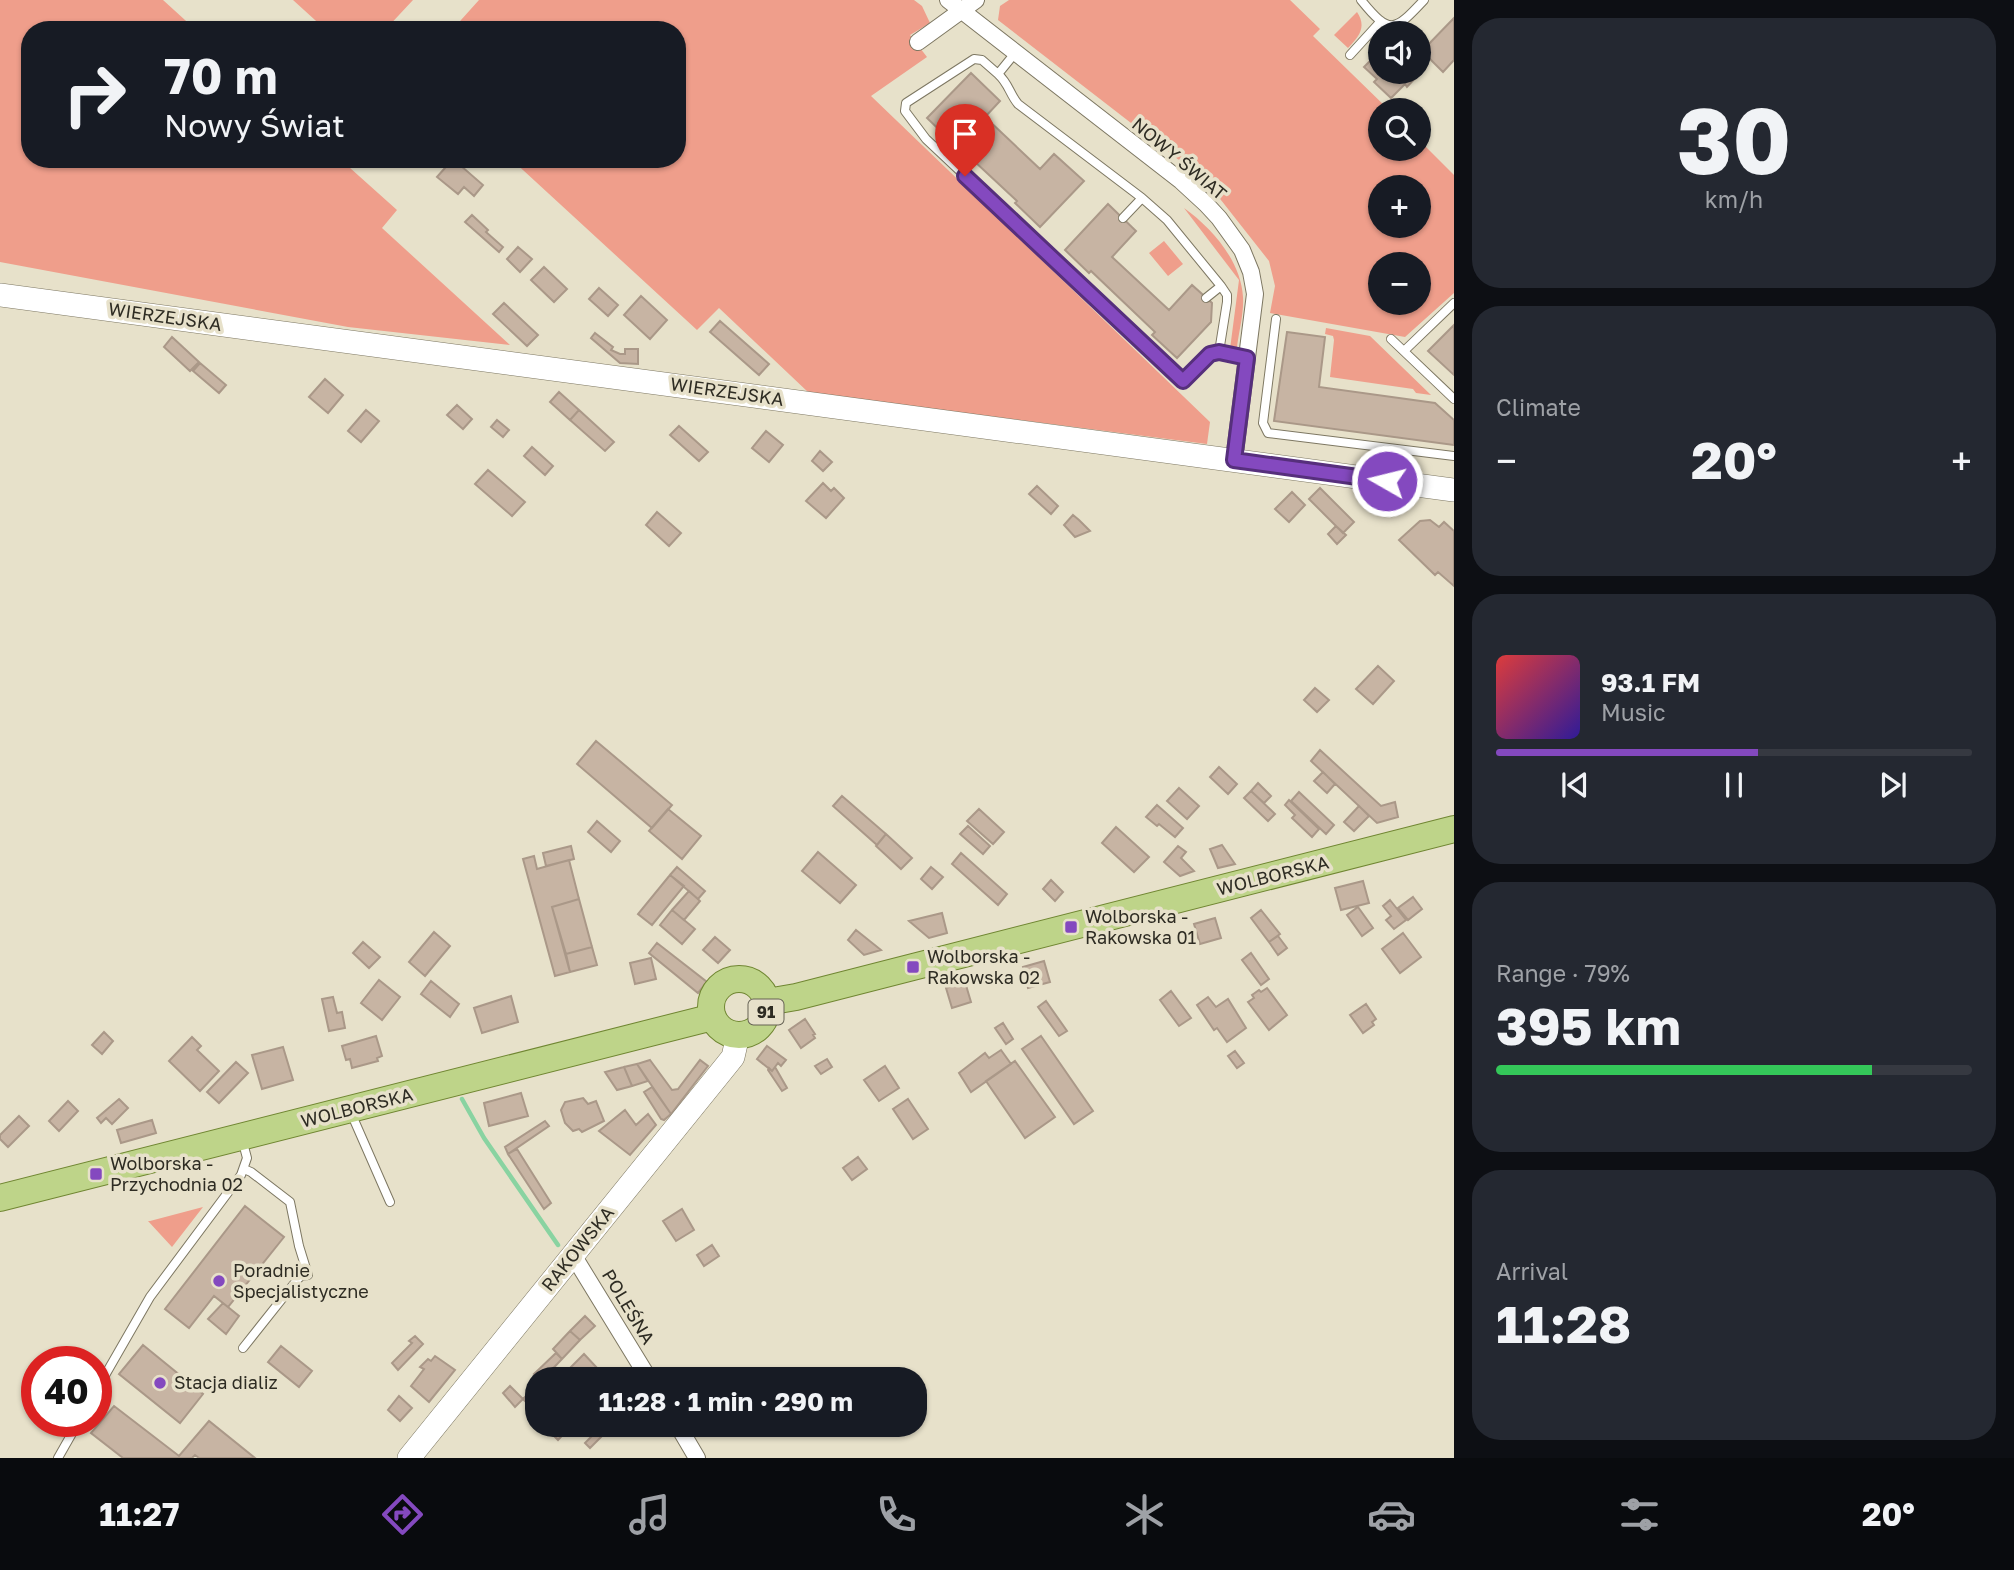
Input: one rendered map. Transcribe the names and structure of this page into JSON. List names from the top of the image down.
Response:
{
  "streets": {
    "main road": ["WOLBORSKA", "91"],
    "street": [
      "NOWY ŚWIAT",
      "WIERZEJSKA",
      "RAKOWSKA",
      "POLEŚNA"
    ]
  },
  "crossings": [
    ["NOWY ŚWIAT", "WIERZEJSKA"],
    ["WOLBORSKA", "91"],
    ["WOLBORSKA", "RAKOWSKA"],
    ["91", "RAKOWSKA"],
    ["RAKOWSKA", "POLEŚNA"]
  ],
  "places": {
    "transit": ["Wolborska - Rakowska 01", "Wolborska - Rakowska 02", "Wolborska - Przychodnia 02"],
    "other": ["Poradnie Specjalistyczne", "Stacja dializ"]
  },
  "page": {
    "tile": [
      ["30", "km/h"],
      "Climate",
      ["Range · 79%", "395 km"],
      ["Arrival", "11:28"]
    ],
    "map_buttons": ["+", "−"],
    "turn": ["70 m", "Nowy Świat"],
    "heat": ["−", "20°", "+"],
    "song": ["93.1 FM", "Music"],
    "limit": "40",
    "trip": "11:28 · 1 min · 290 m",
    "tabs": ["11:27", "20°"]
  }
}
